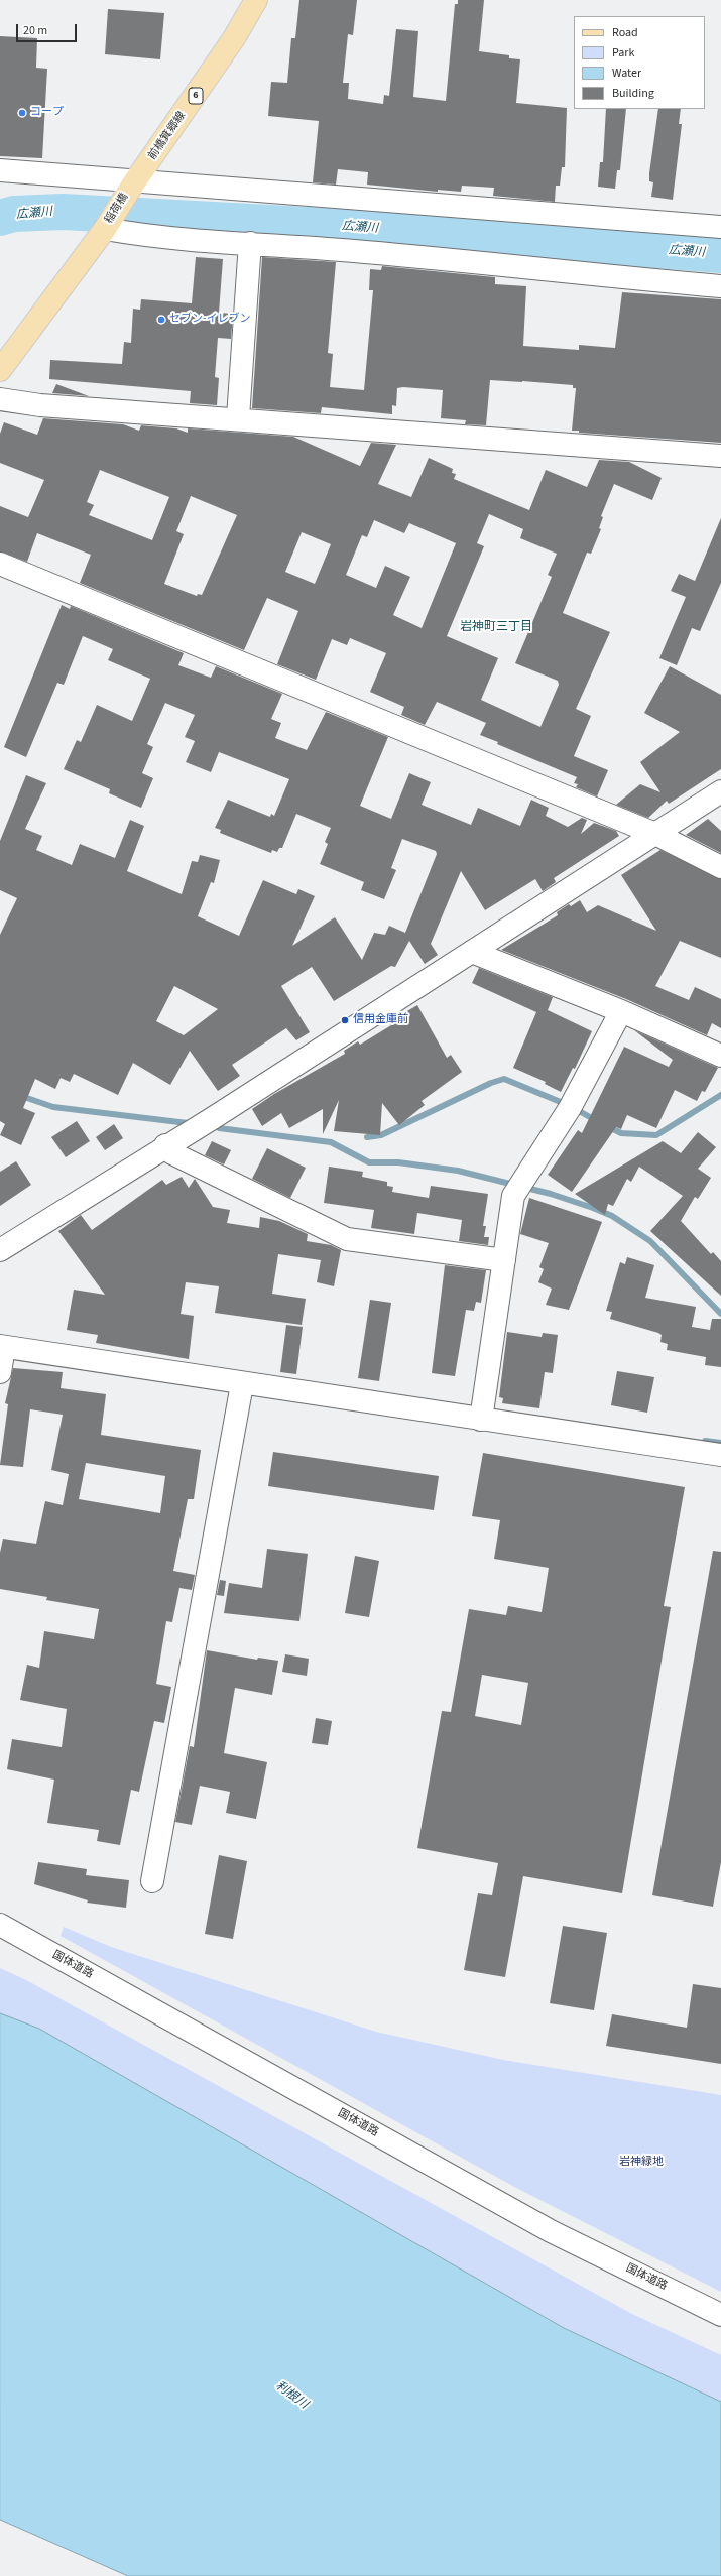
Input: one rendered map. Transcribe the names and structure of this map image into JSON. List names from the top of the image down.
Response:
{
  "streets": {
    "main road": ["6", "前橋箕郷線", "稲荷橋"],
    "street": ["国体道路"]
  },
  "crossings": [
    ["6", "稲荷橋"],
    ["前橋箕郷線", "稲荷橋"]
  ],
  "districts": ["岩神町三丁目"],
  "water": ["広瀬川", "利根川"],
  "parks": ["岩神緑地"],
  "places": ["コープ", "セブン-イレブン", "信用金庫前"],
  "legend": [
    "Road",
    "Park",
    "Water",
    "Building"
  ],
  "scale_bar": "20 m"
}
